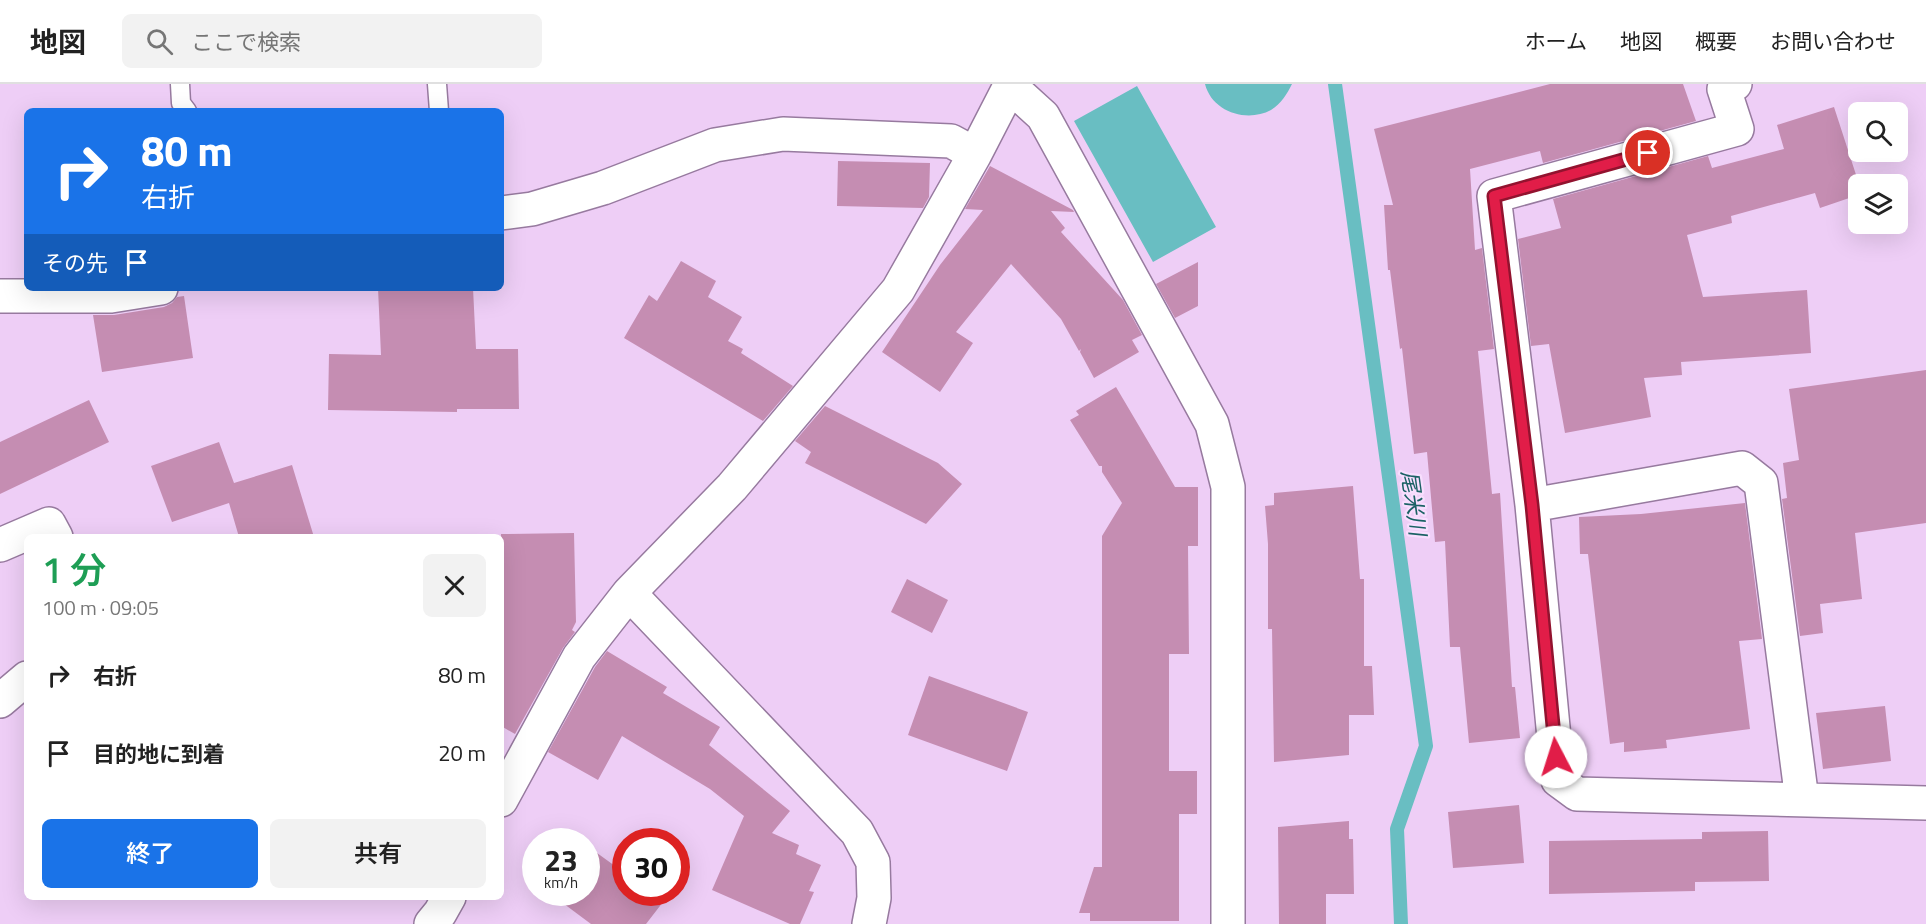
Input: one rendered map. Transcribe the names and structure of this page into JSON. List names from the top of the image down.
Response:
{
  "water": ["尾米川"],
  "page": {
    "header": "地図",
    "search": "ここで検索",
    "nav": [
      "ホーム",
      "地図",
      "概要",
      "お問い合わせ"
    ],
    "turn": ["80 m", "右折"],
    "then": "その先",
    "heading": ["1 分", "100 m · 09:05"],
    "list": [
      {
        "name": "右折",
        "value": "80 m"
      },
      {
        "name": "目的地に到着",
        "value": "20 m"
      }
    ],
    "buttons": ["終了", "共有"],
    "speed": "23 km/h",
    "limit": "30"
  }
}
